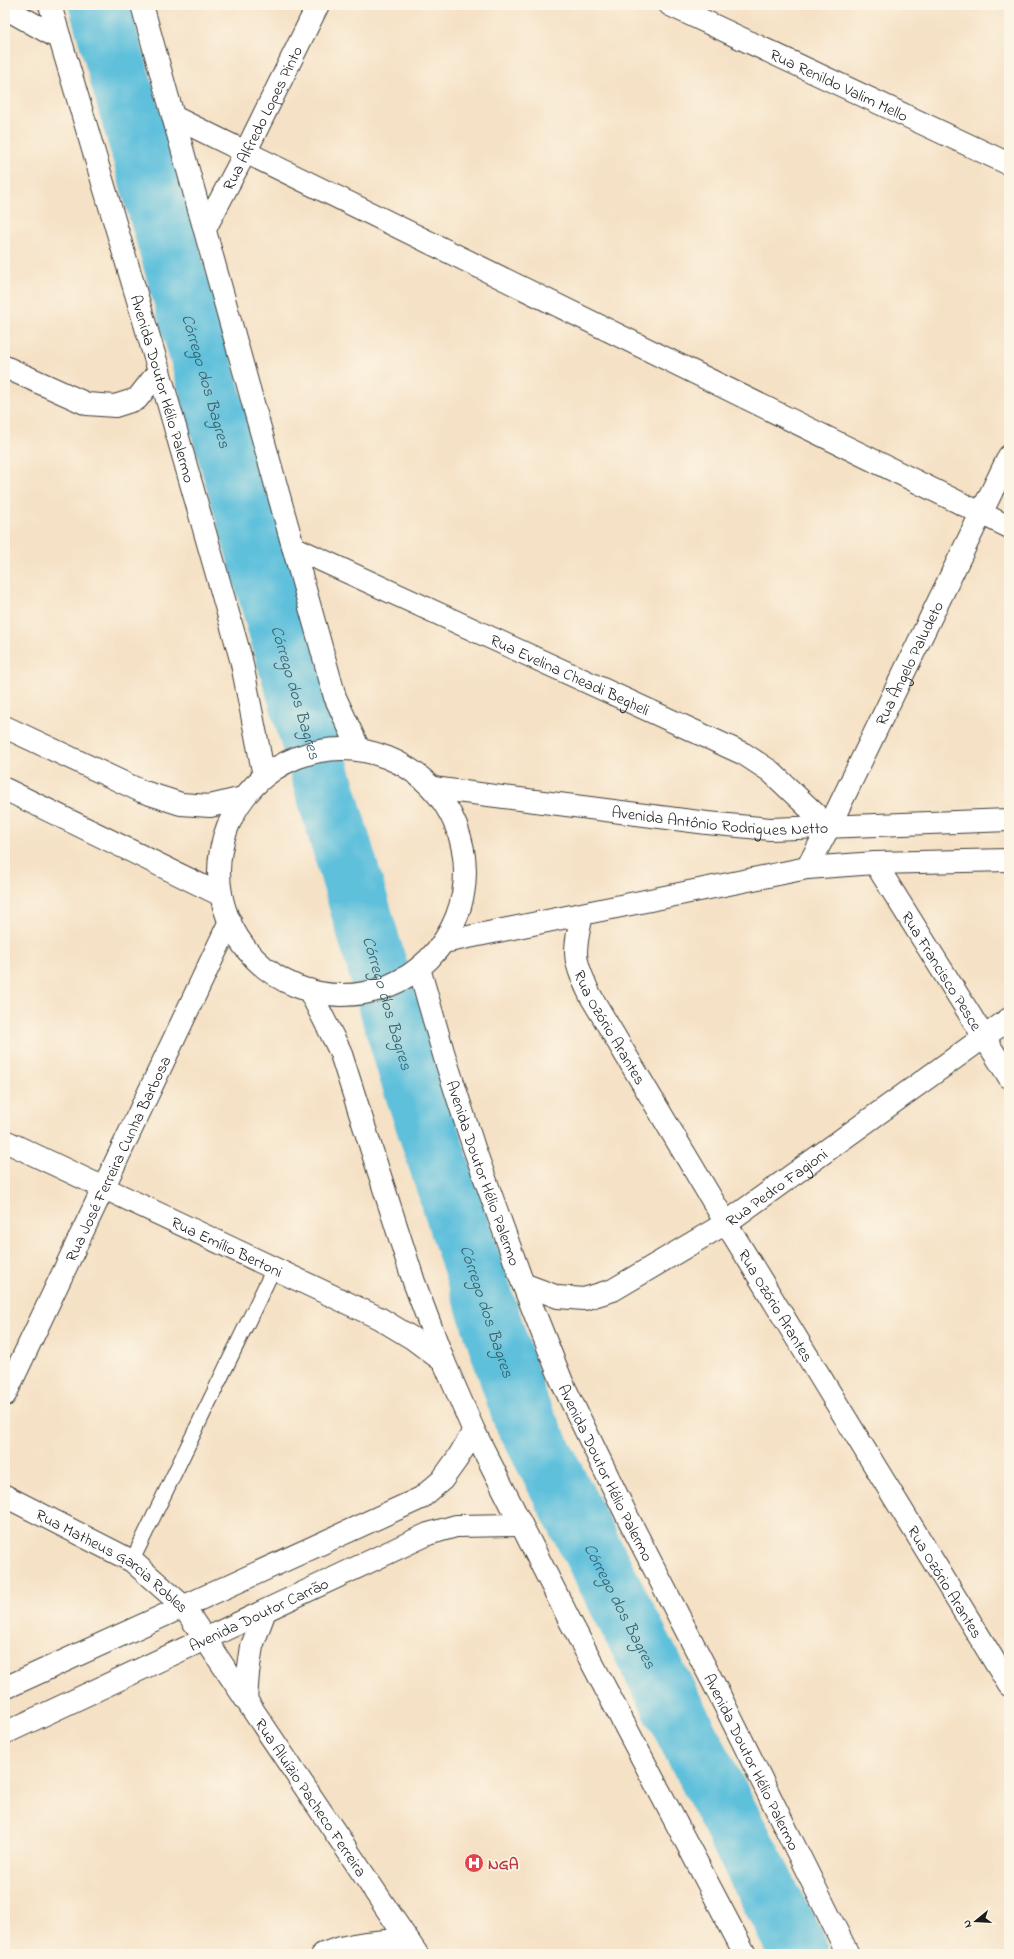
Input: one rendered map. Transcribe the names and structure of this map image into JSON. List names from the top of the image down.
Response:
{
  "streets": {
    "street": [
      "Rua Renildo Valim Mello",
      "Rua Alfredo Lopes Pinto",
      "Avenida Doutor Hélio Palermo",
      "Rua Ângelo Paludeto",
      "Rua Evelina Cheadi Begheli",
      "Avenida Antônio Rodrigues Netto",
      "Rua Francisco Pesce",
      "Rua Ozório Arantes",
      "Rua José Ferreira Cunha Barbosa",
      "Rua Pedro Fagioni",
      "Rua Emílio Bertoni",
      "Rua Matheus Garcia Robles",
      "Avenida Doutor Carrão",
      "Rua Aluízio Pacheco Ferreira"
    ]
  },
  "crossings": [
    ["Avenida Doutor Hélio Palermo", "Rua Pedro Fagioni"],
    ["Rua Ângelo Paludeto", "Rua Evelina Cheadi Begheli"],
    ["Rua Ângelo Paludeto", "Avenida Antônio Rodrigues Netto"],
    ["Rua Evelina Cheadi Begheli", "Avenida Antônio Rodrigues Netto"],
    ["Rua Francisco Pesce", "Rua Pedro Fagioni"],
    ["Rua Ozório Arantes", "Rua Pedro Fagioni"],
    ["Rua José Ferreira Cunha Barbosa", "Rua Emílio Bertoni"],
    ["Rua Matheus Garcia Robles", "Avenida Doutor Carrão"],
    ["Rua Matheus Garcia Robles", "Rua Aluízio Pacheco Ferreira"],
    ["Avenida Doutor Carrão", "Rua Aluízio Pacheco Ferreira"]
  ],
  "water": ["Córrego dos Bagres"],
  "places": {
    "hospital": ["NGA"]
  },
  "north": "left"
}
